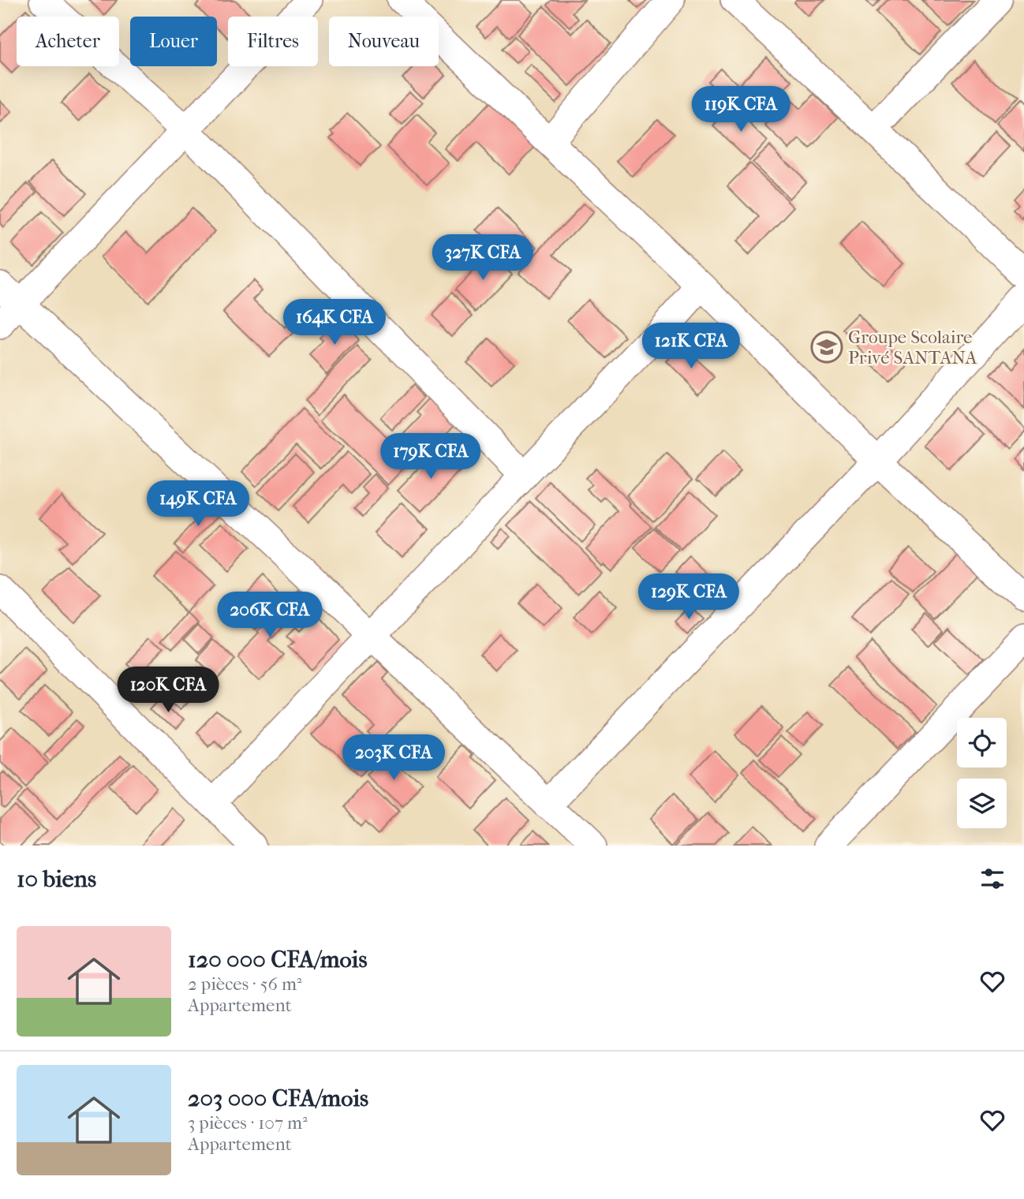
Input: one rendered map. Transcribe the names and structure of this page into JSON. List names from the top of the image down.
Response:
{
  "places": {
    "school or university": ["Groupe Scolaire Privé SANTANA"]
  },
  "page": {
    "chip": [
      "Acheter",
      "Louer",
      "Filtres",
      "Nouveau"
    ],
    "price": [
      "119K CFA",
      "327K CFA",
      "164K CFA",
      "121K CFA",
      "179K CFA",
      "149K CFA",
      "129K CFA",
      "206K CFA",
      "120K CFA",
      "203K CFA"
    ],
    "heading": "10 biens",
    "list": [
      {
        "name": "120 000 CFA/mois",
        "note": "2 pièces · 56 m² · Appartement"
      },
      {
        "name": "203 000 CFA/mois",
        "note": "3 pièces · 107 m² · Appartement"
      }
    ]
  }
}
